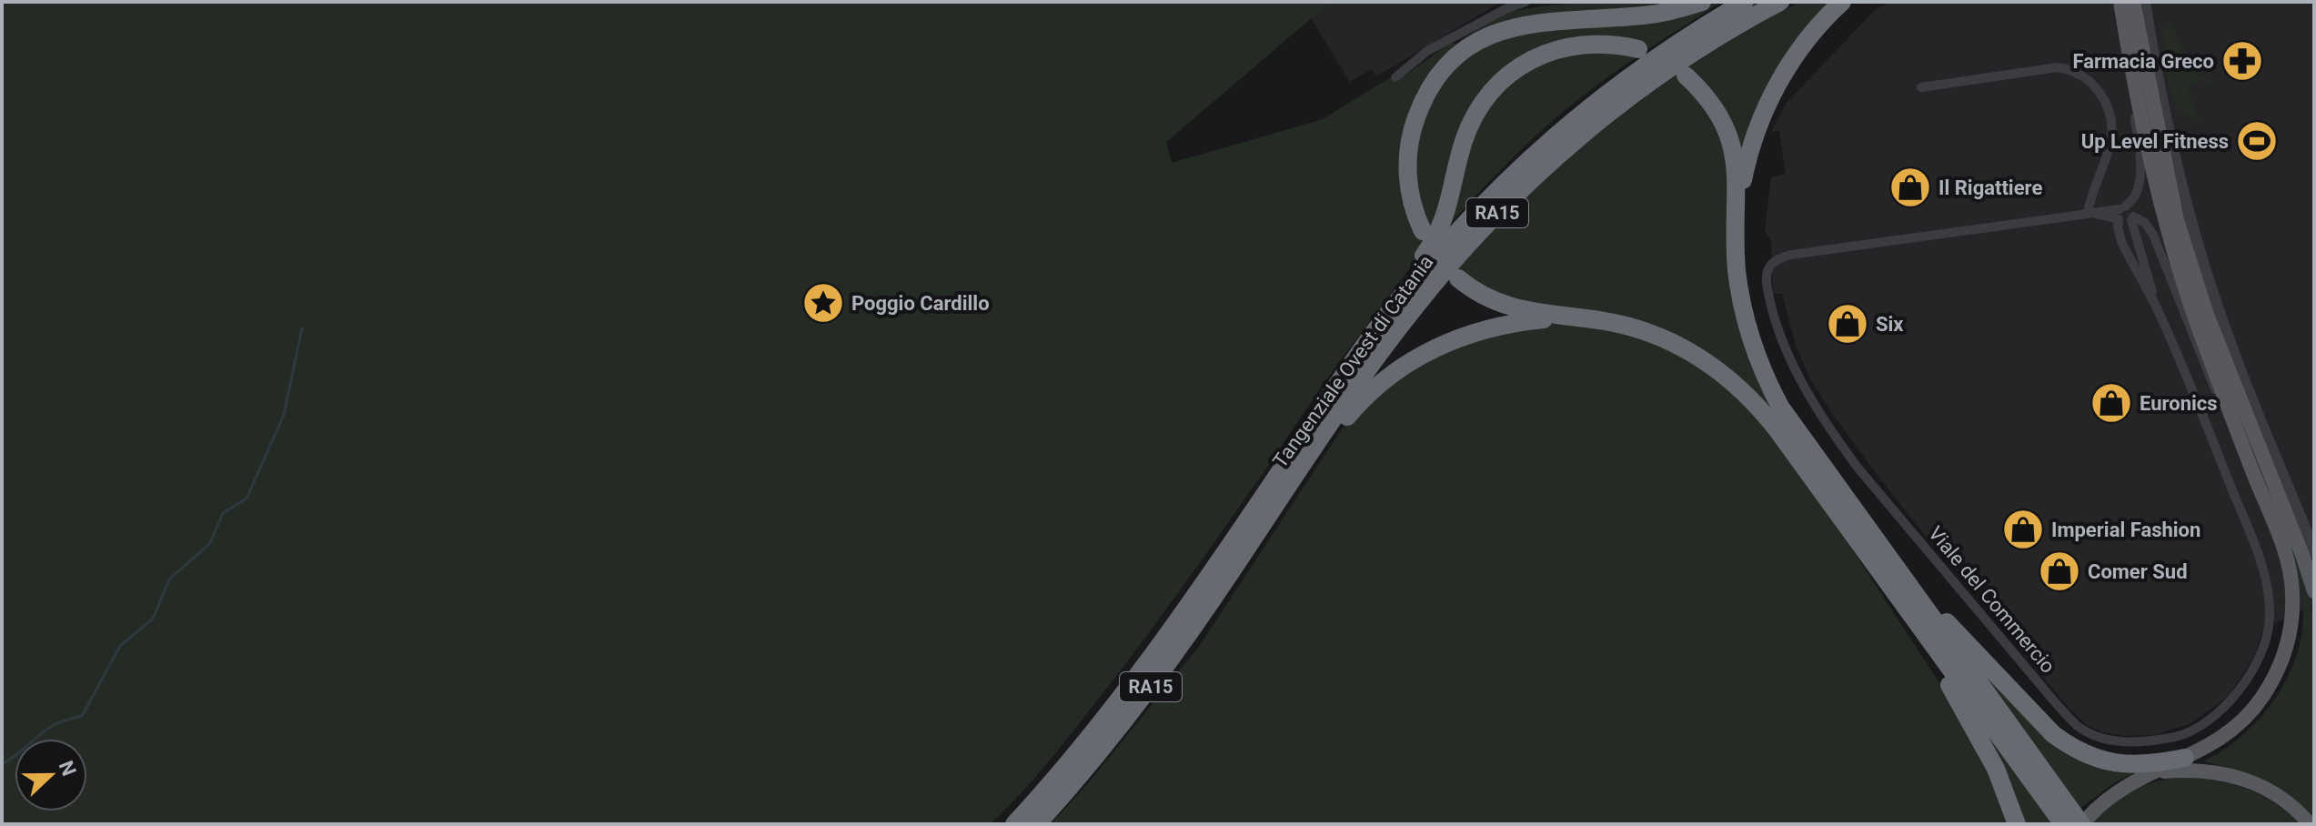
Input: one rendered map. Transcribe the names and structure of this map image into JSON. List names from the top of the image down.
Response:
{
  "streets": {
    "highway": ["RA15", "Tangenziale Ovest di Catania"],
    "street": ["Viale del Commercio"]
  },
  "places": {
    "pharmacy": ["Farmacia Greco"],
    "sports": ["Up Level Fitness"],
    "shop": [
      "Il Rigattiere",
      "Six",
      "Euronics",
      "Imperial Fashion",
      "Comer Sud"
    ],
    "place": ["Poggio Cardillo"]
  },
  "north": "right"
}
